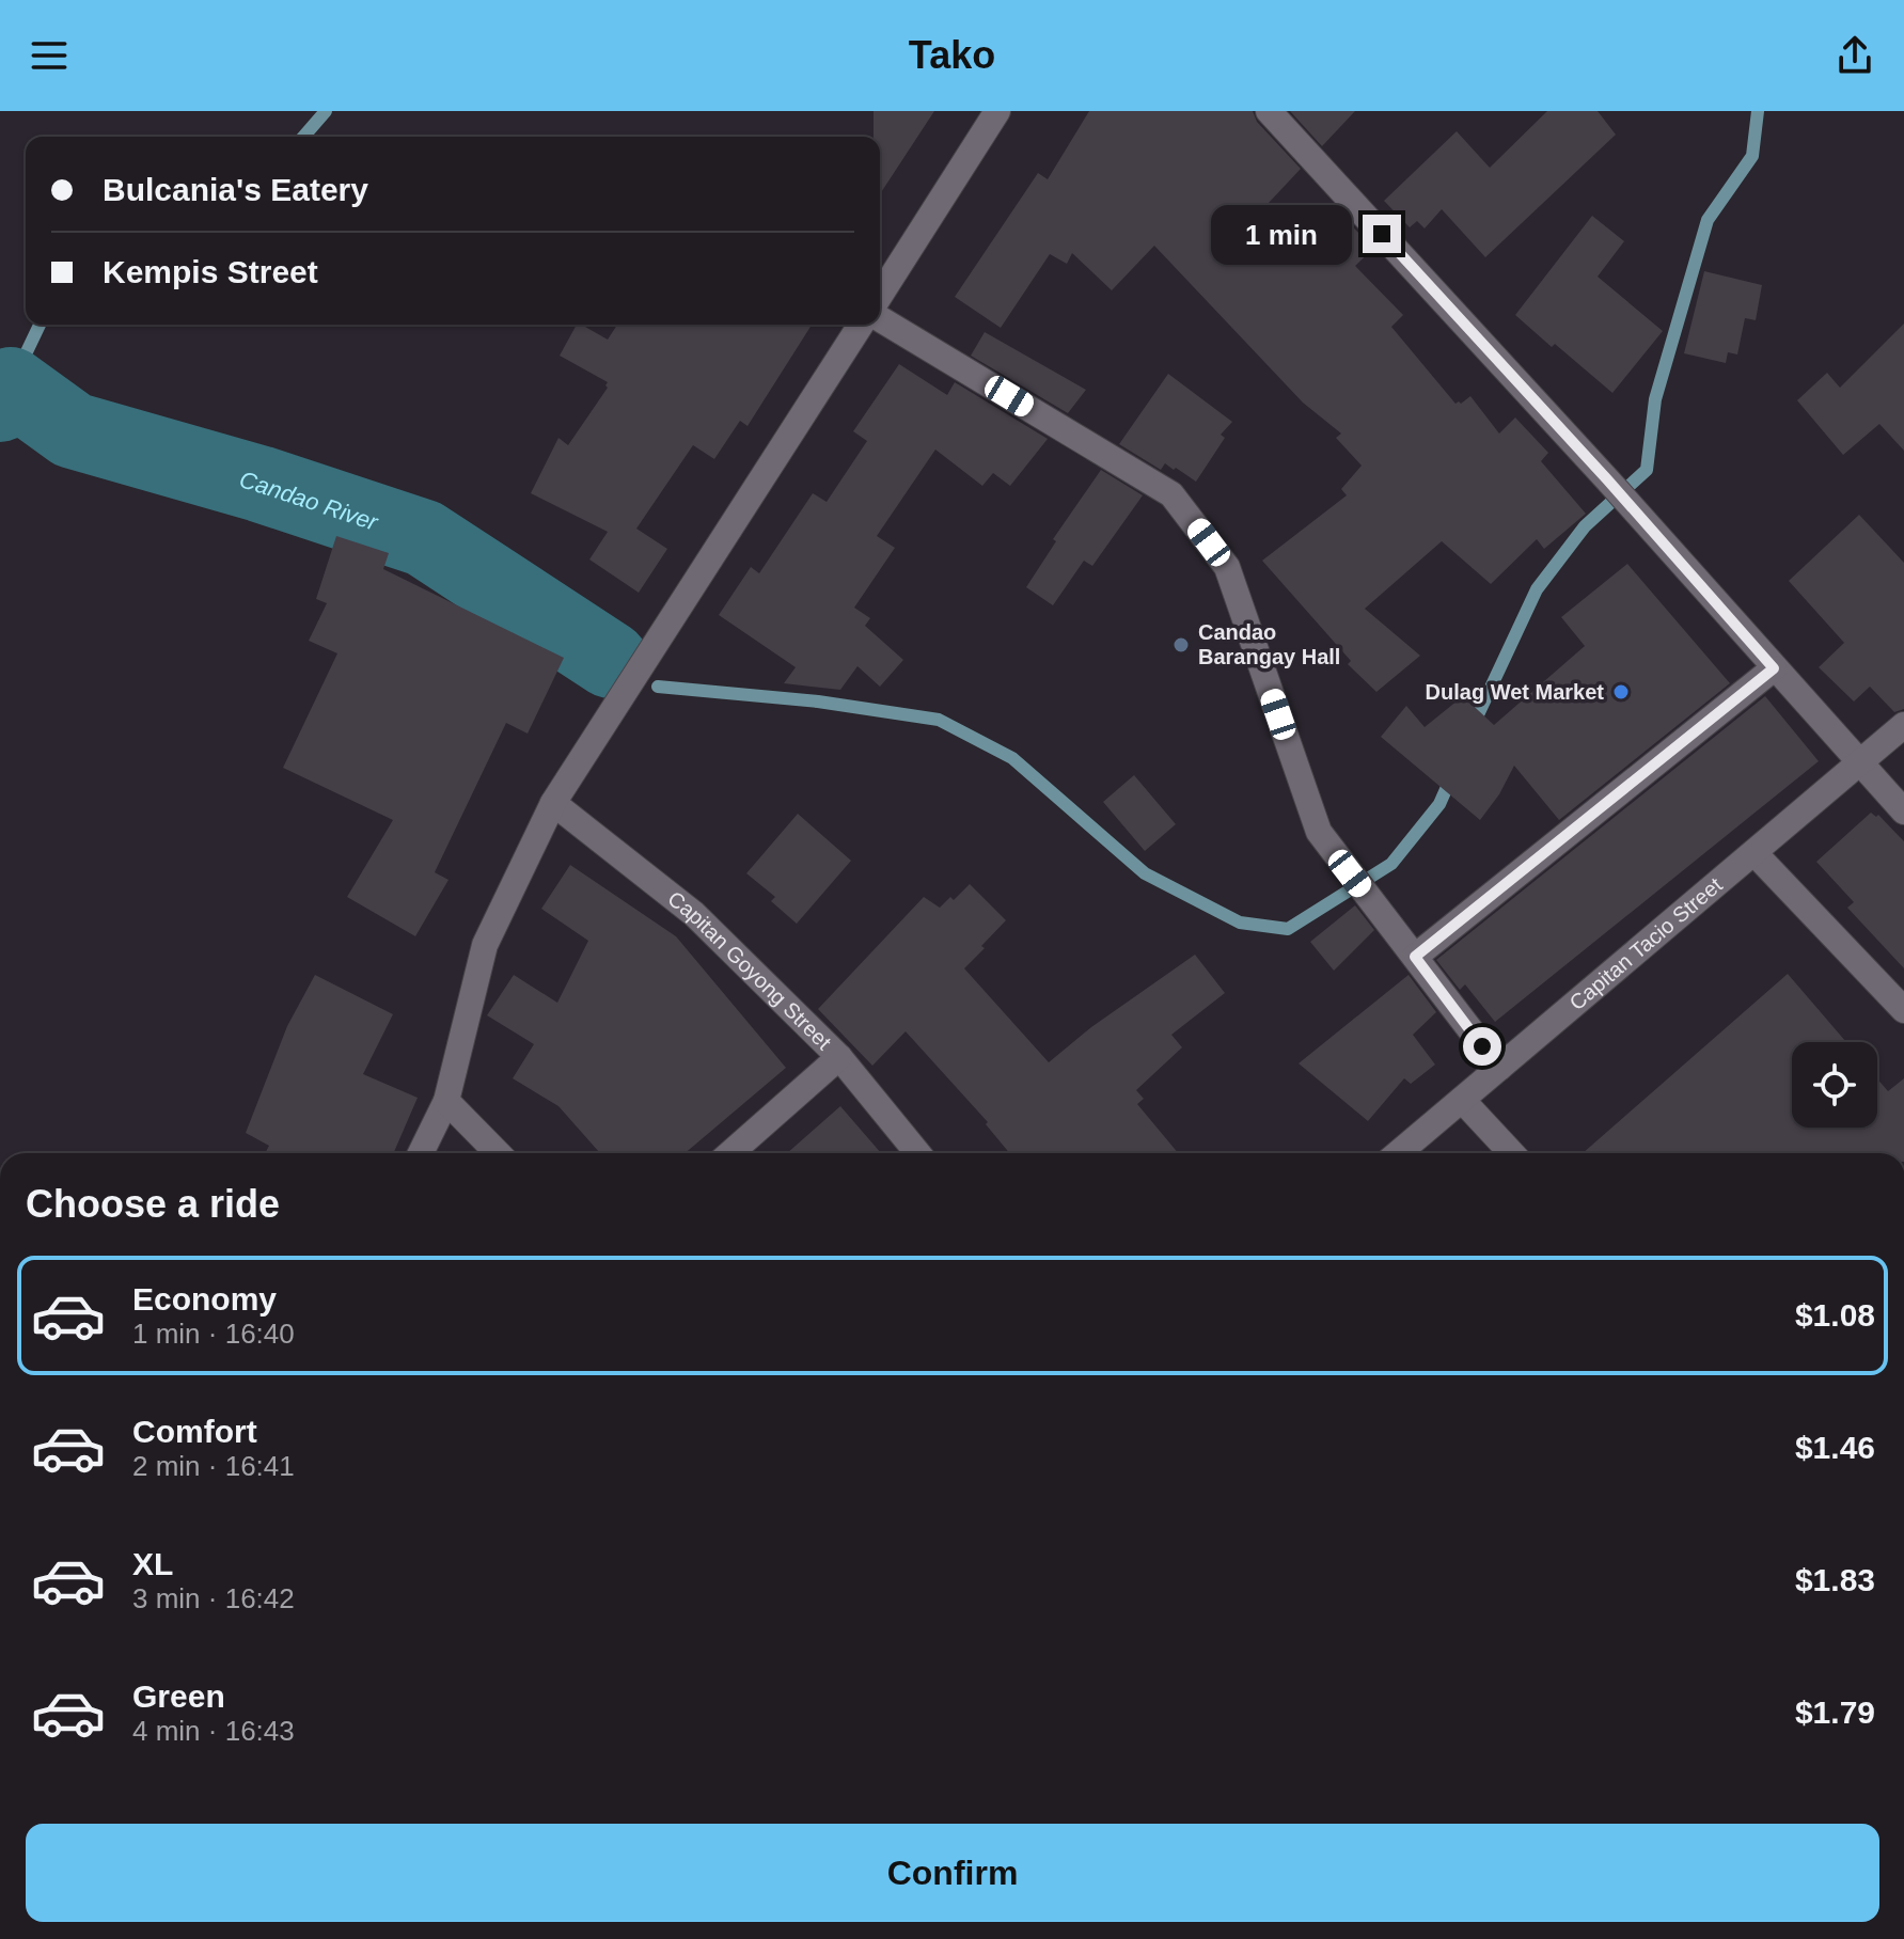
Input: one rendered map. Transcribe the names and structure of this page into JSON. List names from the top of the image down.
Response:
{
  "streets": {
    "street": ["Capitan Tacio Street", "Capitan Goyong Street"]
  },
  "water": ["Candao River"],
  "places": ["Candao Barangay Hall", "Dulag Wet Market"],
  "page": {
    "header": "Tako",
    "banner": ["Bulcania's Eatery", "Kempis Street"],
    "bubble": "1 min",
    "heading": "Choose a ride",
    "list": [
      {
        "name": "Economy",
        "note": "1 min · 16:40",
        "value": "$1.08"
      },
      {
        "name": "Comfort",
        "note": "2 min · 16:41",
        "value": "$1.46"
      },
      {
        "name": "XL",
        "note": "3 min · 16:42",
        "value": "$1.83"
      },
      {
        "name": "Green",
        "note": "4 min · 16:43",
        "value": "$1.79"
      }
    ],
    "buttons": "Confirm"
  }
}
